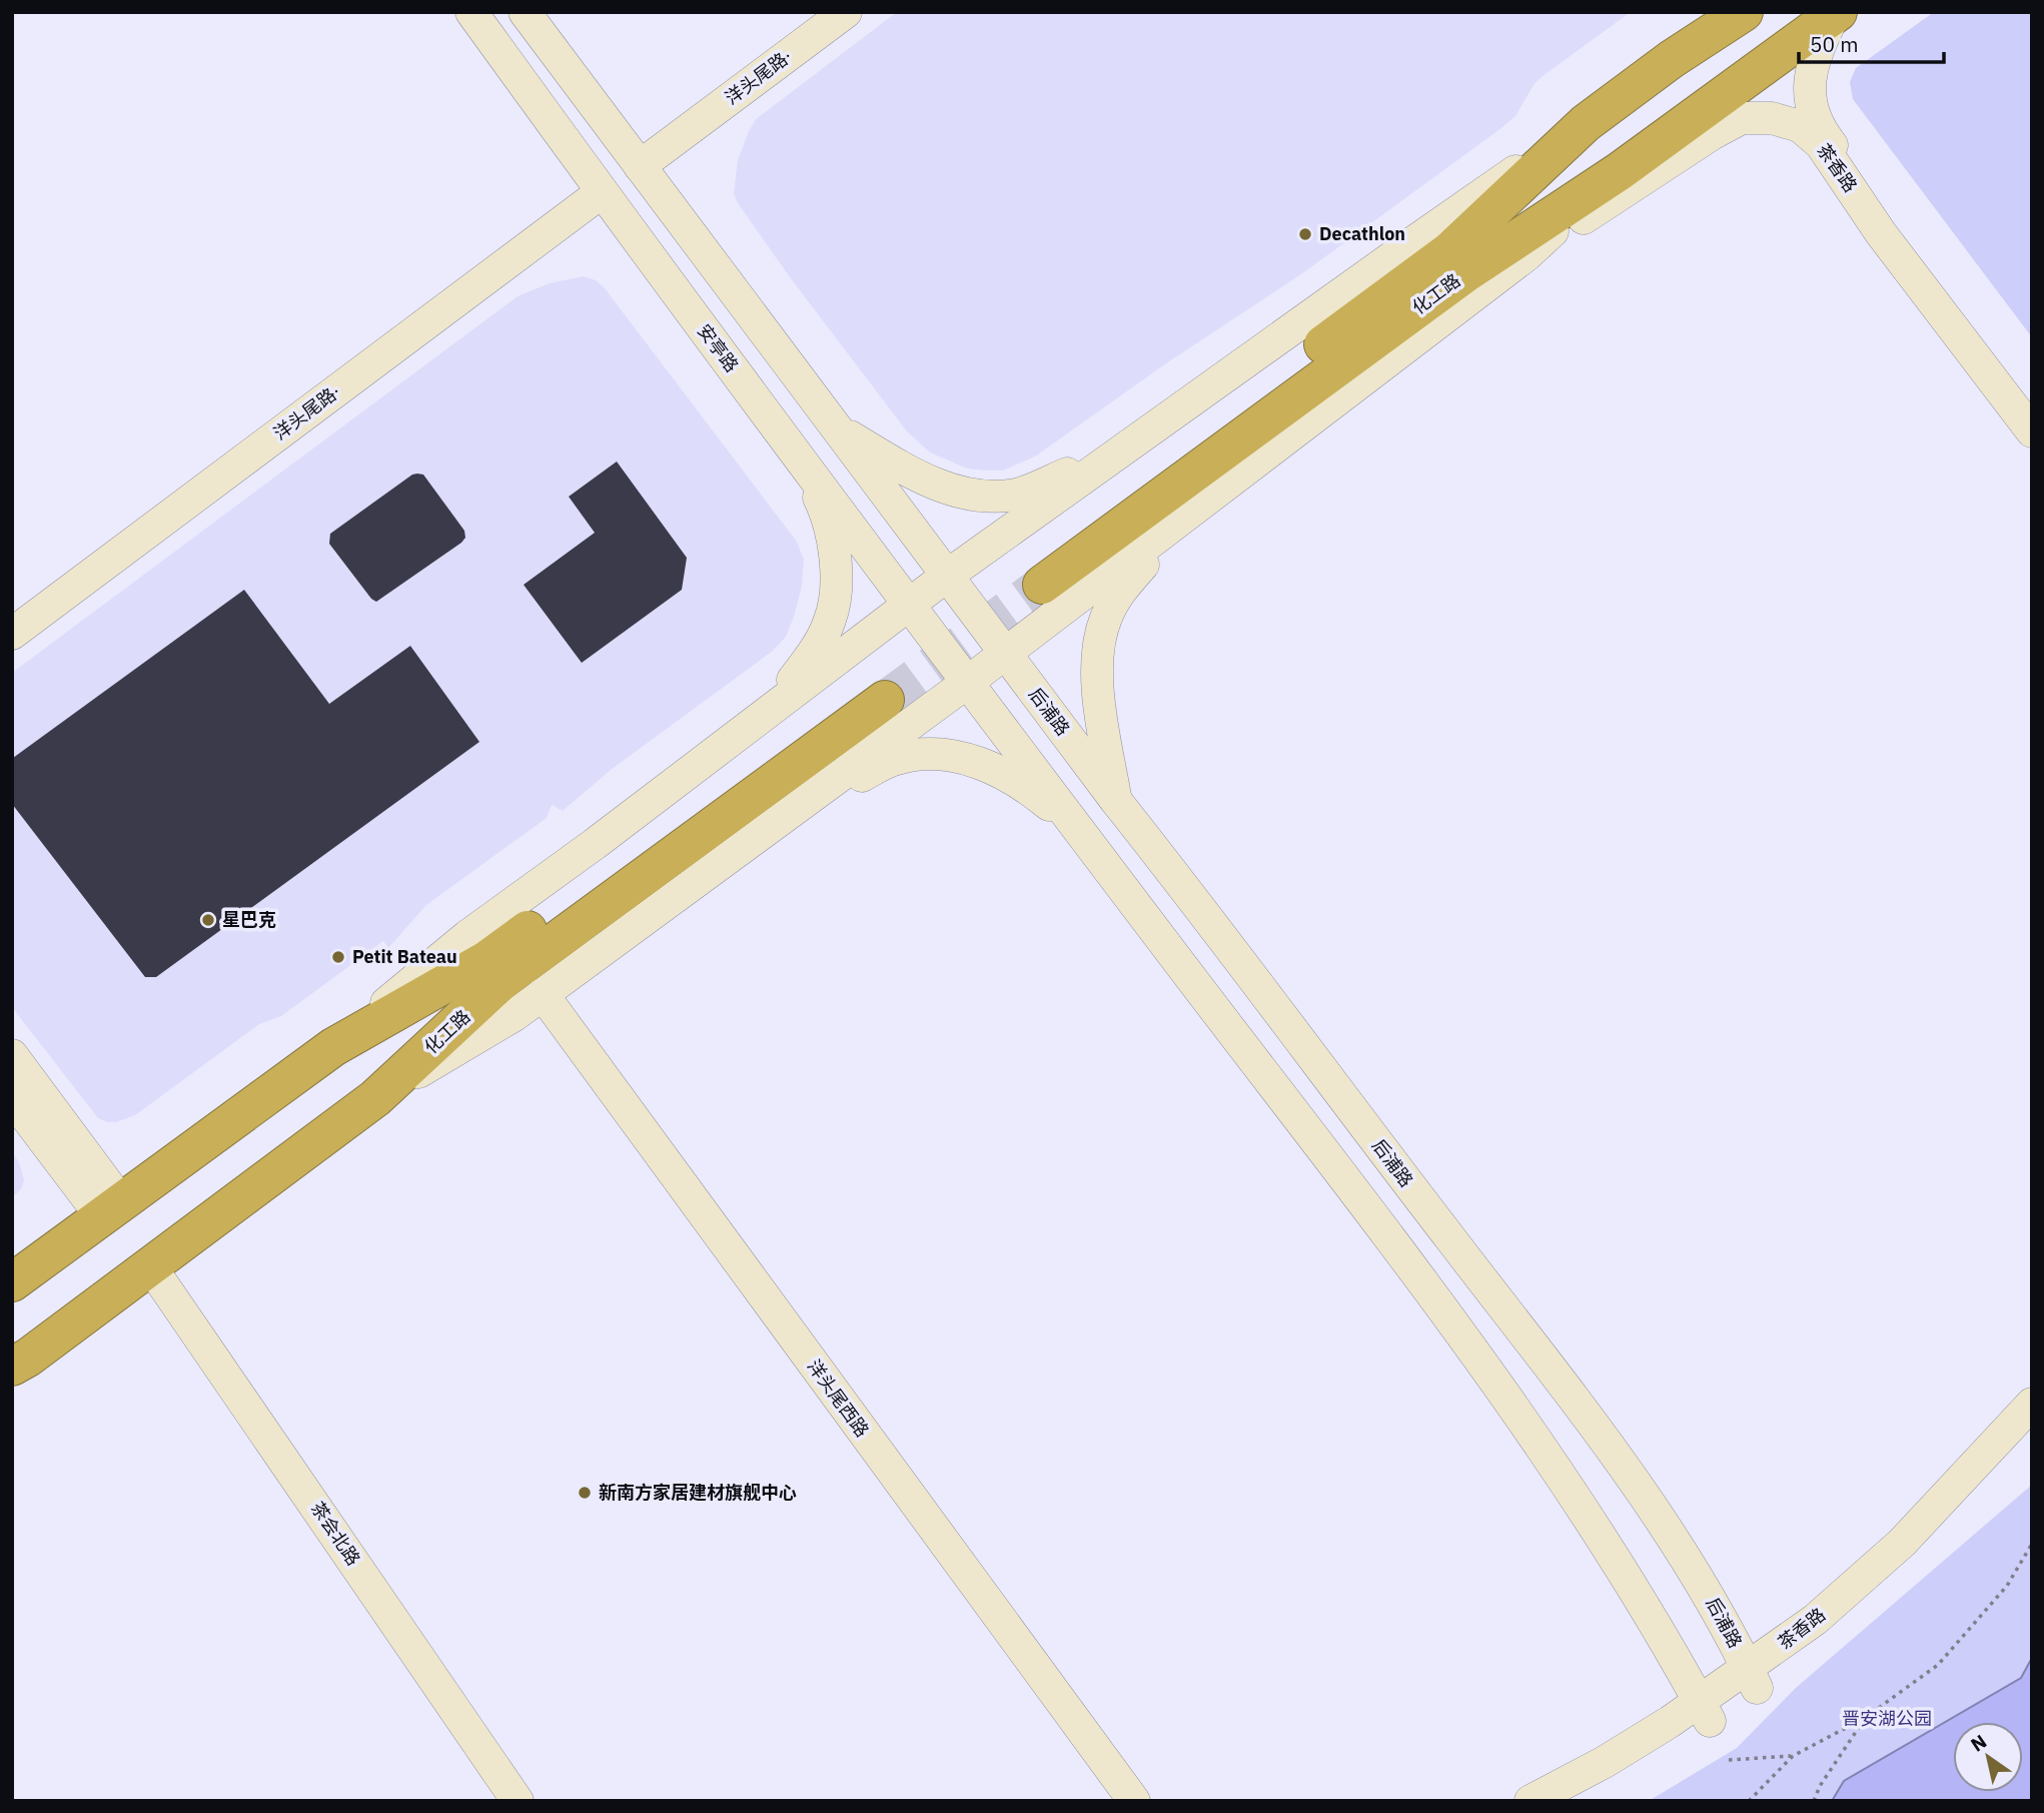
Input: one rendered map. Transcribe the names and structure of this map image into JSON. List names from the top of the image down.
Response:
{
  "streets": {
    "highway": ["化工路"],
    "main road": [
      "洋头尾路·",
      "茶香路",
      "安亭路",
      "后浦路",
      "洋头尾西路",
      "茶会北路"
    ]
  },
  "crossings": [
    ["洋头尾路·", "安亭路"],
    ["茶香路", "化工路"],
    ["茶香路", "后浦路"],
    ["化工路", "茶会北路"]
  ],
  "parks": ["晋安湖公园"],
  "places": [
    "Decathlon",
    "星巴克",
    "Petit Bateau",
    "新南方家居建材旗舰中心"
  ],
  "scale_bar": "50 m",
  "north": "top left"
}
